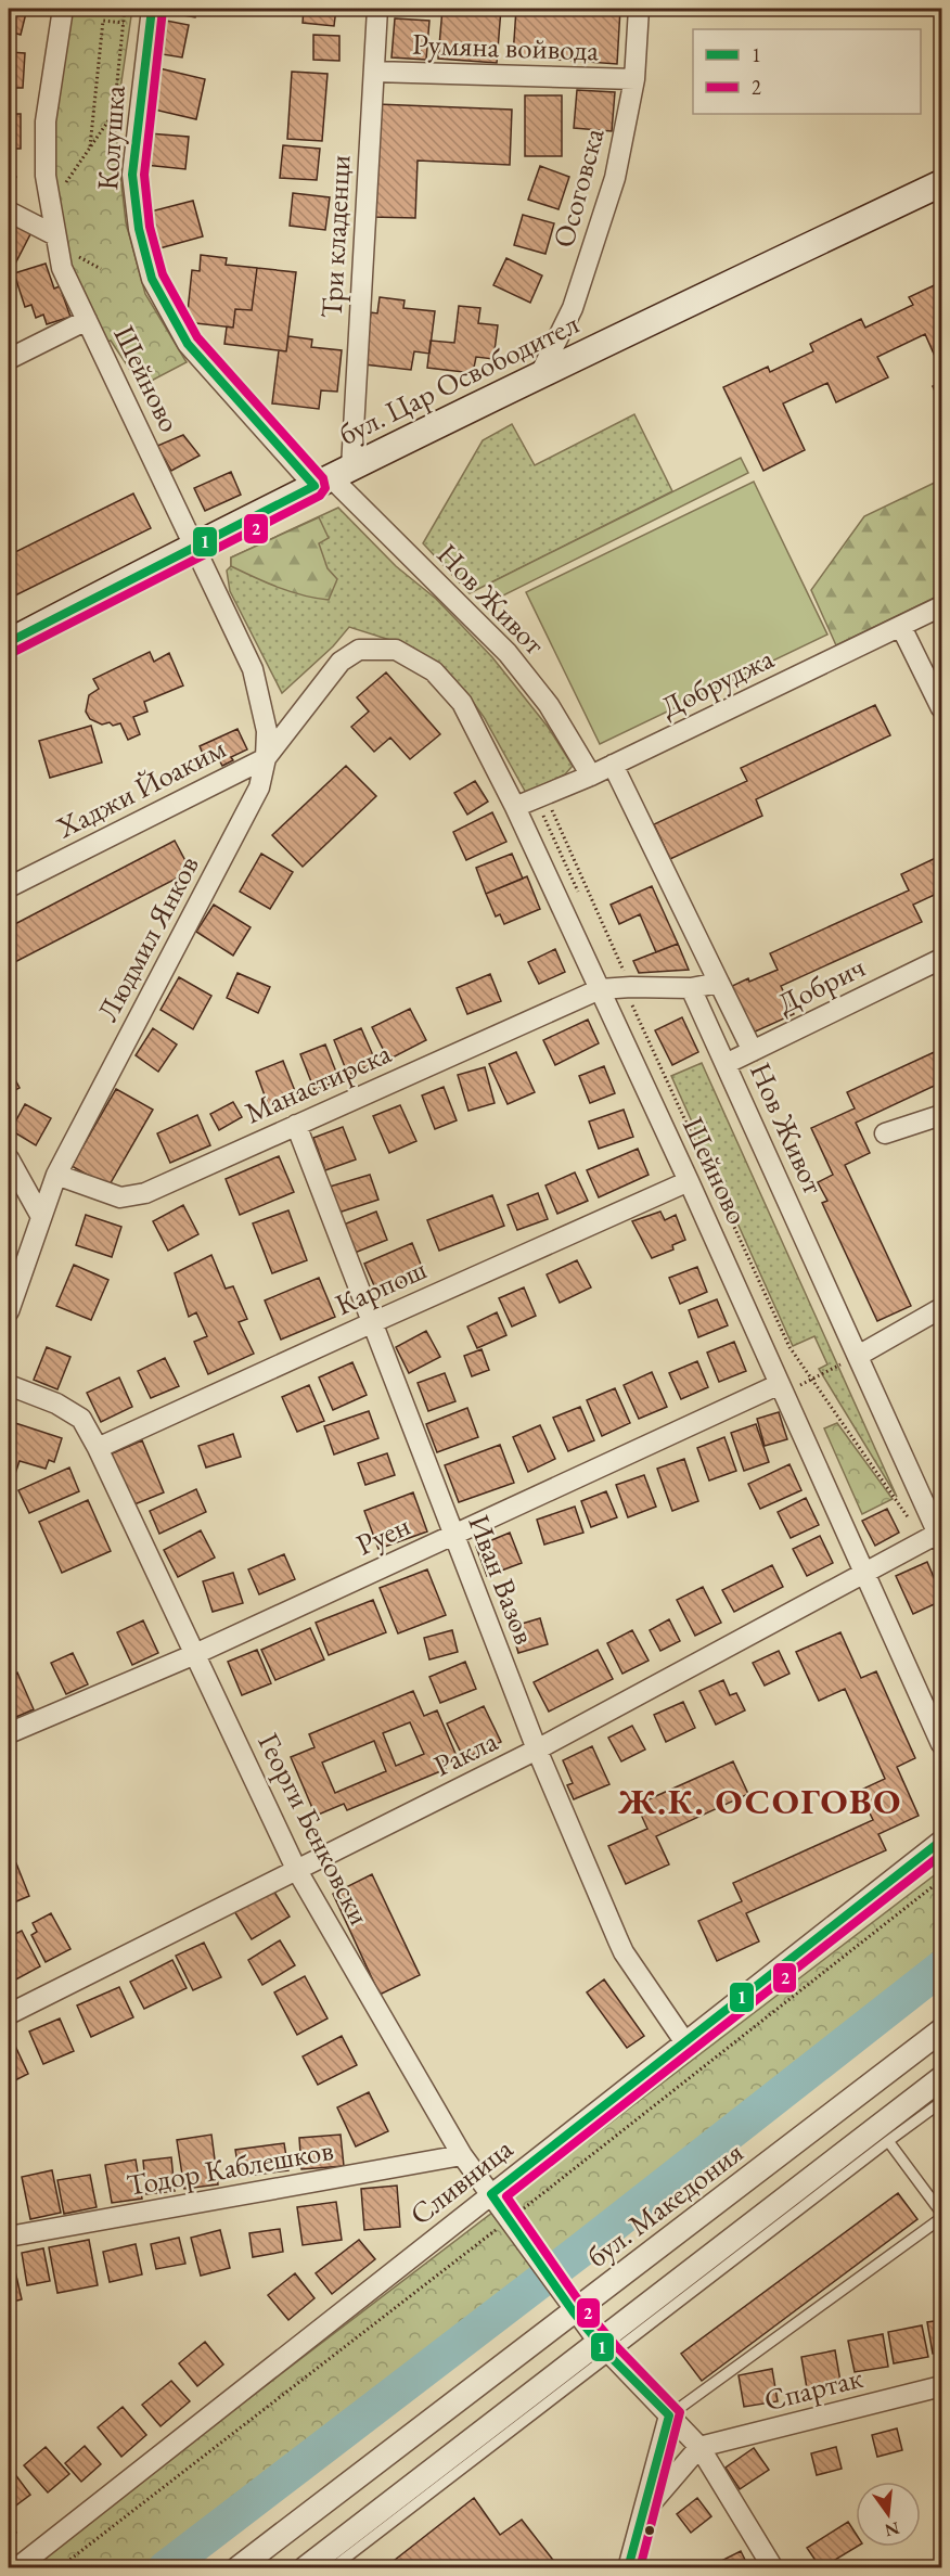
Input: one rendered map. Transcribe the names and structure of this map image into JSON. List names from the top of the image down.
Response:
{
  "streets": {
    "main road": ["бул. Цар Освободител"],
    "street": [
      "Румяна войвода",
      "Колушка",
      "Осоговска",
      "Три кладенци",
      "Шейново",
      "Нов Живот",
      "Добруджа",
      "Хаджи Йоаким",
      "Людмил Янков",
      "Добрич",
      "Манастирска",
      "Карпош",
      "Руен",
      "Иван Вазов",
      "Ракла",
      "Георги Бенковски",
      "Тодор Каблешков",
      "Сливница",
      "бул. Македония",
      "Спартак"
    ]
  },
  "crossings": [
    ["Румяна войвода", "Осоговска"],
    ["Румяна войвода", "Три кладенци"],
    ["Колушка", "Три кладенци"],
    ["Колушка", "бул. Цар Освободител"],
    ["Колушка", "Нов Живот"],
    ["Осоговска", "бул. Цар Освободител"],
    ["Три кладенци", "бул. Цар Освободител"],
    ["Три кладенци", "Нов Живот"],
    ["Шейново", "бул. Цар Освободител"],
    ["Шейново", "Добруджа"],
    ["Шейново", "Хаджи Йоаким"],
    ["Шейново", "Людмил Янков"],
    ["Шейново", "Манастирска"],
    ["Шейново", "Карпош"],
    ["Шейново", "Руен"],
    ["Шейново", "Ракла"],
    ["бул. Цар Освободител", "Нов Живот"],
    ["Нов Живот", "Добруджа"],
    ["Нов Живот", "Добрич"],
    ["Нов Живот", "Ракла"],
    ["Хаджи Йоаким", "Людмил Янков"],
    ["Людмил Янков", "Манастирска"],
    ["Манастирска", "Иван Вазов"],
    ["Карпош", "Иван Вазов"],
    ["Карпош", "Георги Бенковски"],
    ["Руен", "Иван Вазов"],
    ["Руен", "Георги Бенковски"],
    ["Иван Вазов", "Ракла"],
    ["Иван Вазов", "Сливница"],
    ["Ракла", "Георги Бенковски"],
    ["Георги Бенковски", "Тодор Каблешков"],
    ["Георги Бенковски", "Сливница"],
    ["Георги Бенковски", "бул. Македония"],
    ["Георги Бенковски", "Спартак"]
  ],
  "districts": ["Ж.К. ОСОГОВО"],
  "lines": ["transit line 1", "transit line 2"],
  "legend": ["1", "2"],
  "north": "bottom"
}
